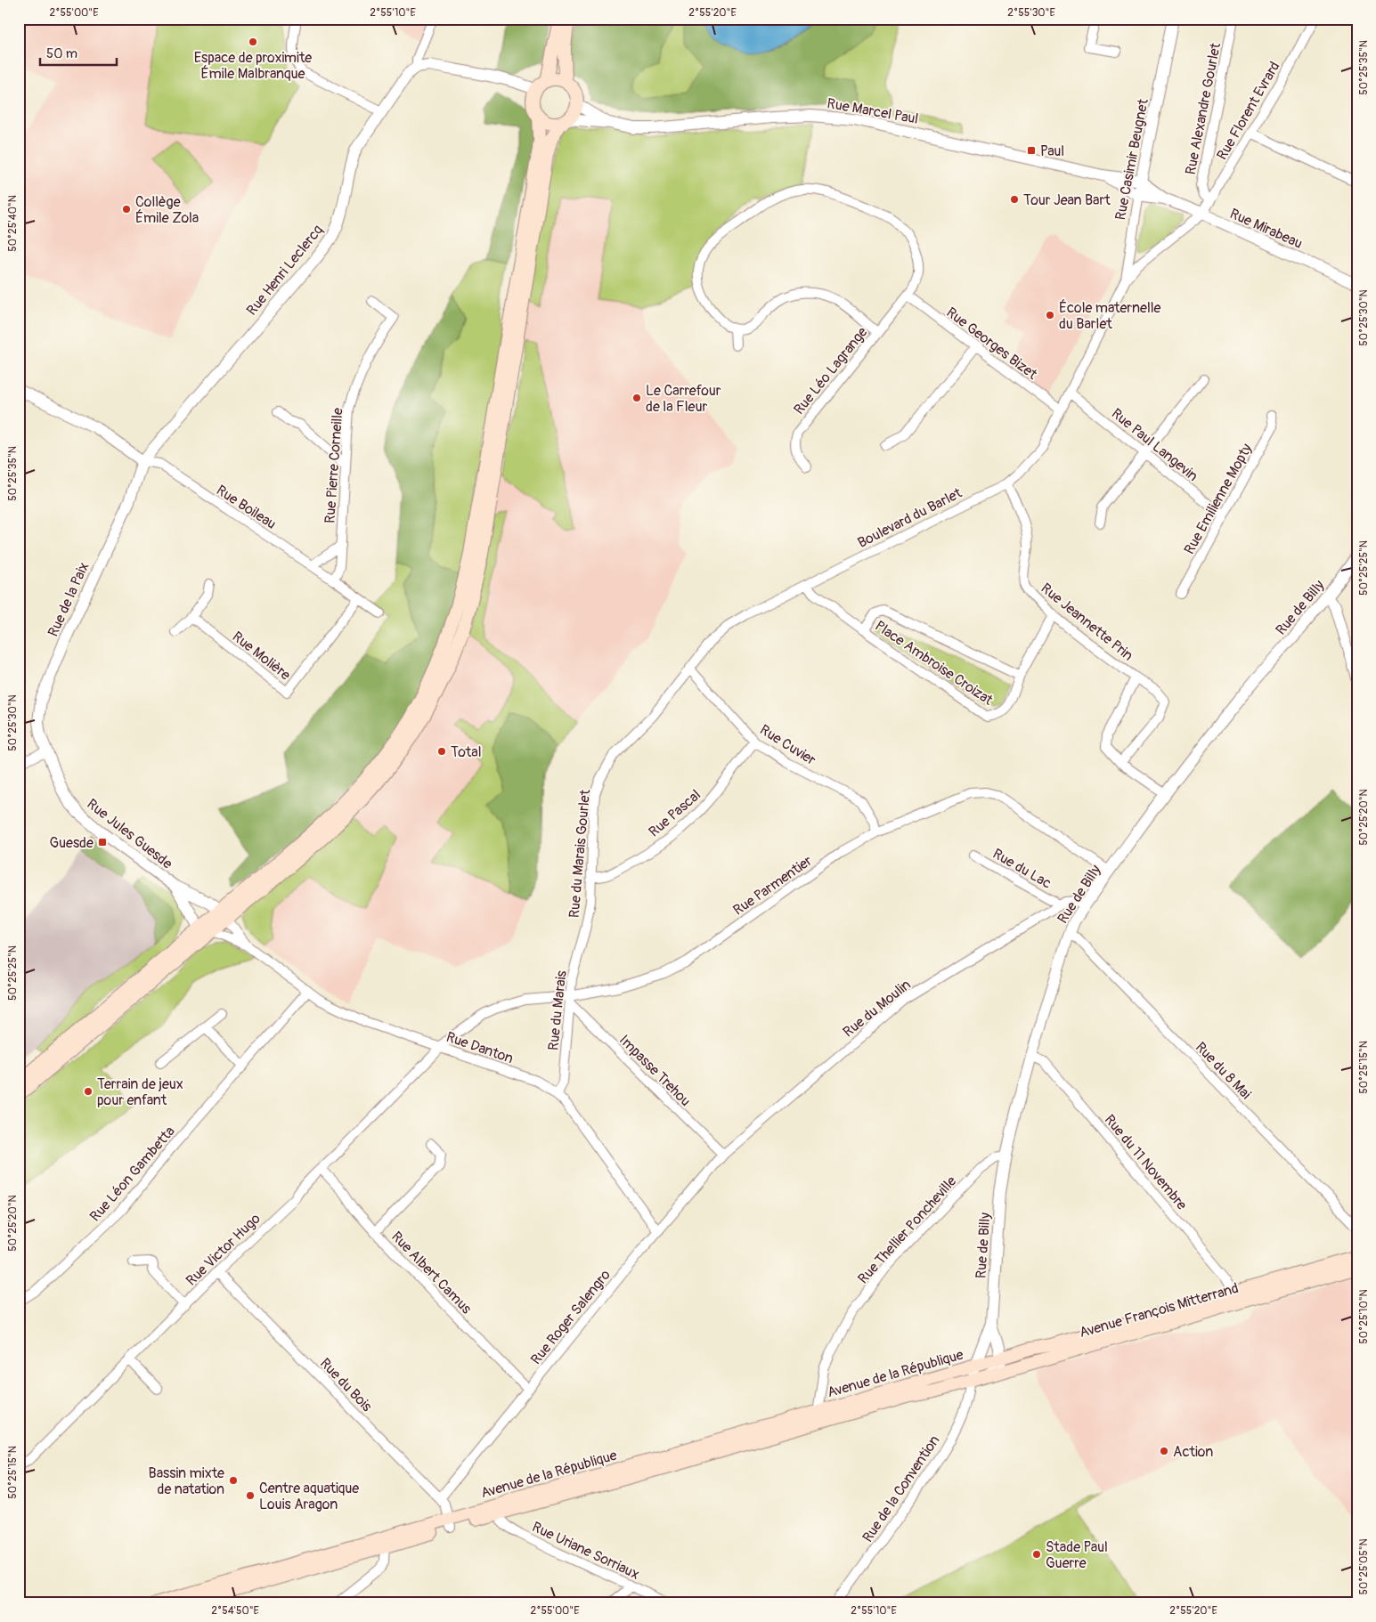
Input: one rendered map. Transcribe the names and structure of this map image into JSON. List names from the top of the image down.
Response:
{
  "streets": {
    "main road": ["Avenue François Mitterrand", "Avenue de la République"],
    "street": [
      "Rue Alexandre Gourlet",
      "Rue Marcel Paul",
      "Rue Florent Evrard",
      "Rue Casimir Beugnet",
      "Rue Mirabeau",
      "Rue Henri Leclercq",
      "Rue Georges Bizet",
      "Rue Léo Lagrange",
      "Rue Paul Langevin",
      "Rue Pierre Corneille",
      "Rue Emilienne Mopty",
      "Rue Boileau",
      "Boulevard du Barlet",
      "Rue de la Paix",
      "Rue de Billy",
      "Rue Jeannette Prin",
      "Rue Molière",
      "Place Ambroise Croizat",
      "Rue Cuvier",
      "Rue Pascal",
      "Rue Jules Guesde",
      "Rue du Marais Gourlet",
      "Rue du Lac",
      "Rue Parmentier",
      "Rue du Moulin",
      "Rue du Marais",
      "Rue Danton",
      "Impasse Trehou",
      "Rue du 8 Mai",
      "Rue du 11 Novembre",
      "Rue Léon Gambetta",
      "Rue Thellier Poncheville",
      "Rue Victor Hugo",
      "Rue Albert Camus",
      "Rue Roger Salengro",
      "Rue du Bois",
      "Rue de la Convention",
      "Rue Uriane Sorriaux"
    ]
  },
  "crossings": [
    ["Rue Alexandre Gourlet", "Rue Florent Evrard"],
    ["Rue Marcel Paul", "Rue Casimir Beugnet"],
    ["Rue Marcel Paul", "Rue Mirabeau"],
    ["Rue Florent Evrard", "Rue Mirabeau"],
    ["Rue Florent Evrard", "Boulevard du Barlet"],
    ["Rue Casimir Beugnet", "Rue Mirabeau"],
    ["Rue Casimir Beugnet", "Boulevard du Barlet"],
    ["Rue Mirabeau", "Boulevard du Barlet"],
    ["Rue Henri Leclercq", "Rue Boileau"],
    ["Rue Henri Leclercq", "Rue de la Paix"],
    ["Rue Georges Bizet", "Rue Léo Lagrange"],
    ["Rue Georges Bizet", "Boulevard du Barlet"],
    ["Rue Paul Langevin", "Rue Emilienne Mopty"],
    ["Rue Paul Langevin", "Boulevard du Barlet"],
    ["Rue Pierre Corneille", "Rue Boileau"],
    ["Rue Boileau", "Rue de la Paix"],
    ["Boulevard du Barlet", "Rue Jeannette Prin"],
    ["Boulevard du Barlet", "Place Ambroise Croizat"],
    ["Boulevard du Barlet", "Rue Cuvier"],
    ["Boulevard du Barlet", "Rue du Marais Gourlet"],
    ["Rue de la Paix", "Rue Jules Guesde"],
    ["Rue de Billy", "Rue Parmentier"],
    ["Rue de Billy", "Rue du Moulin"],
    ["Rue de Billy", "Rue du 8 Mai"],
    ["Rue de Billy", "Rue du 11 Novembre"],
    ["Rue de Billy", "Rue Thellier Poncheville"],
    ["Rue de Billy", "Avenue François Mitterrand"],
    ["Rue de Billy", "Avenue de la République"],
    ["Rue de Billy", "Rue de la Convention"],
    ["Rue Jeannette Prin", "Place Ambroise Croizat"],
    ["Rue Cuvier", "Rue Pascal"],
    ["Rue Cuvier", "Rue Parmentier"],
    ["Rue Pascal", "Rue du Marais Gourlet"],
    ["Rue Jules Guesde", "Rue Danton"],
    ["Rue du Marais Gourlet", "Rue du Marais"],
    ["Rue du Lac", "Rue du Moulin"],
    ["Rue Parmentier", "Rue du Marais"],
    ["Rue Parmentier", "Rue Danton"],
    ["Rue Parmentier", "Impasse Trehou"],
    ["Rue Parmentier", "Rue Victor Hugo"],
    ["Rue du Moulin", "Impasse Trehou"],
    ["Rue du Moulin", "Rue Roger Salengro"],
    ["Rue du Marais", "Rue Danton"],
    ["Rue du Marais", "Impasse Trehou"],
    ["Rue Danton", "Rue Léon Gambetta"],
    ["Rue Danton", "Rue Victor Hugo"],
    ["Rue Danton", "Rue Roger Salengro"],
    ["Impasse Trehou", "Rue Roger Salengro"],
    ["Rue du 11 Novembre", "Avenue François Mitterrand"],
    ["Rue Thellier Poncheville", "Avenue de la République"],
    ["Rue Victor Hugo", "Rue Albert Camus"],
    ["Rue Victor Hugo", "Rue du Bois"],
    ["Rue Albert Camus", "Rue Roger Salengro"],
    ["Avenue François Mitterrand", "Avenue de la République"],
    ["Avenue François Mitterrand", "Rue de la Convention"],
    ["Rue Roger Salengro", "Rue du Bois"],
    ["Avenue de la République", "Rue du Bois"],
    ["Avenue de la République", "Rue de la Convention"],
    ["Avenue de la République", "Rue Uriane Sorriaux"]
  ],
  "places": {
    "other": [
      "Espace de proximite Émile Malbranque",
      "Tour Jean Bart",
      "Collège Émile Zola",
      "École maternelle du Barlet",
      "Le Carrefour de la Fleur",
      "Total",
      "Terrain de jeux pour enfant",
      "Action",
      "Bassin mixte de natation",
      "Centre aquatique Louis Aragon",
      "Stade Paul Guerre"
    ],
    "transit": ["Paul", "Guesde"]
  },
  "scale_bar": "50 m",
  "coordinates": [
    "2°55'00\"E",
    "2°55'10\"E",
    "2°55'20\"E",
    "2°55'30\"E",
    "50°25'35\"N",
    "50°25'40\"N",
    "50°25'30\"N",
    "50°25'25\"N",
    "50°25'20\"N",
    "50°25'15\"N",
    "50°25'10\"N",
    "50°25'05\"N",
    "2°54'50\"E"
  ]
}
